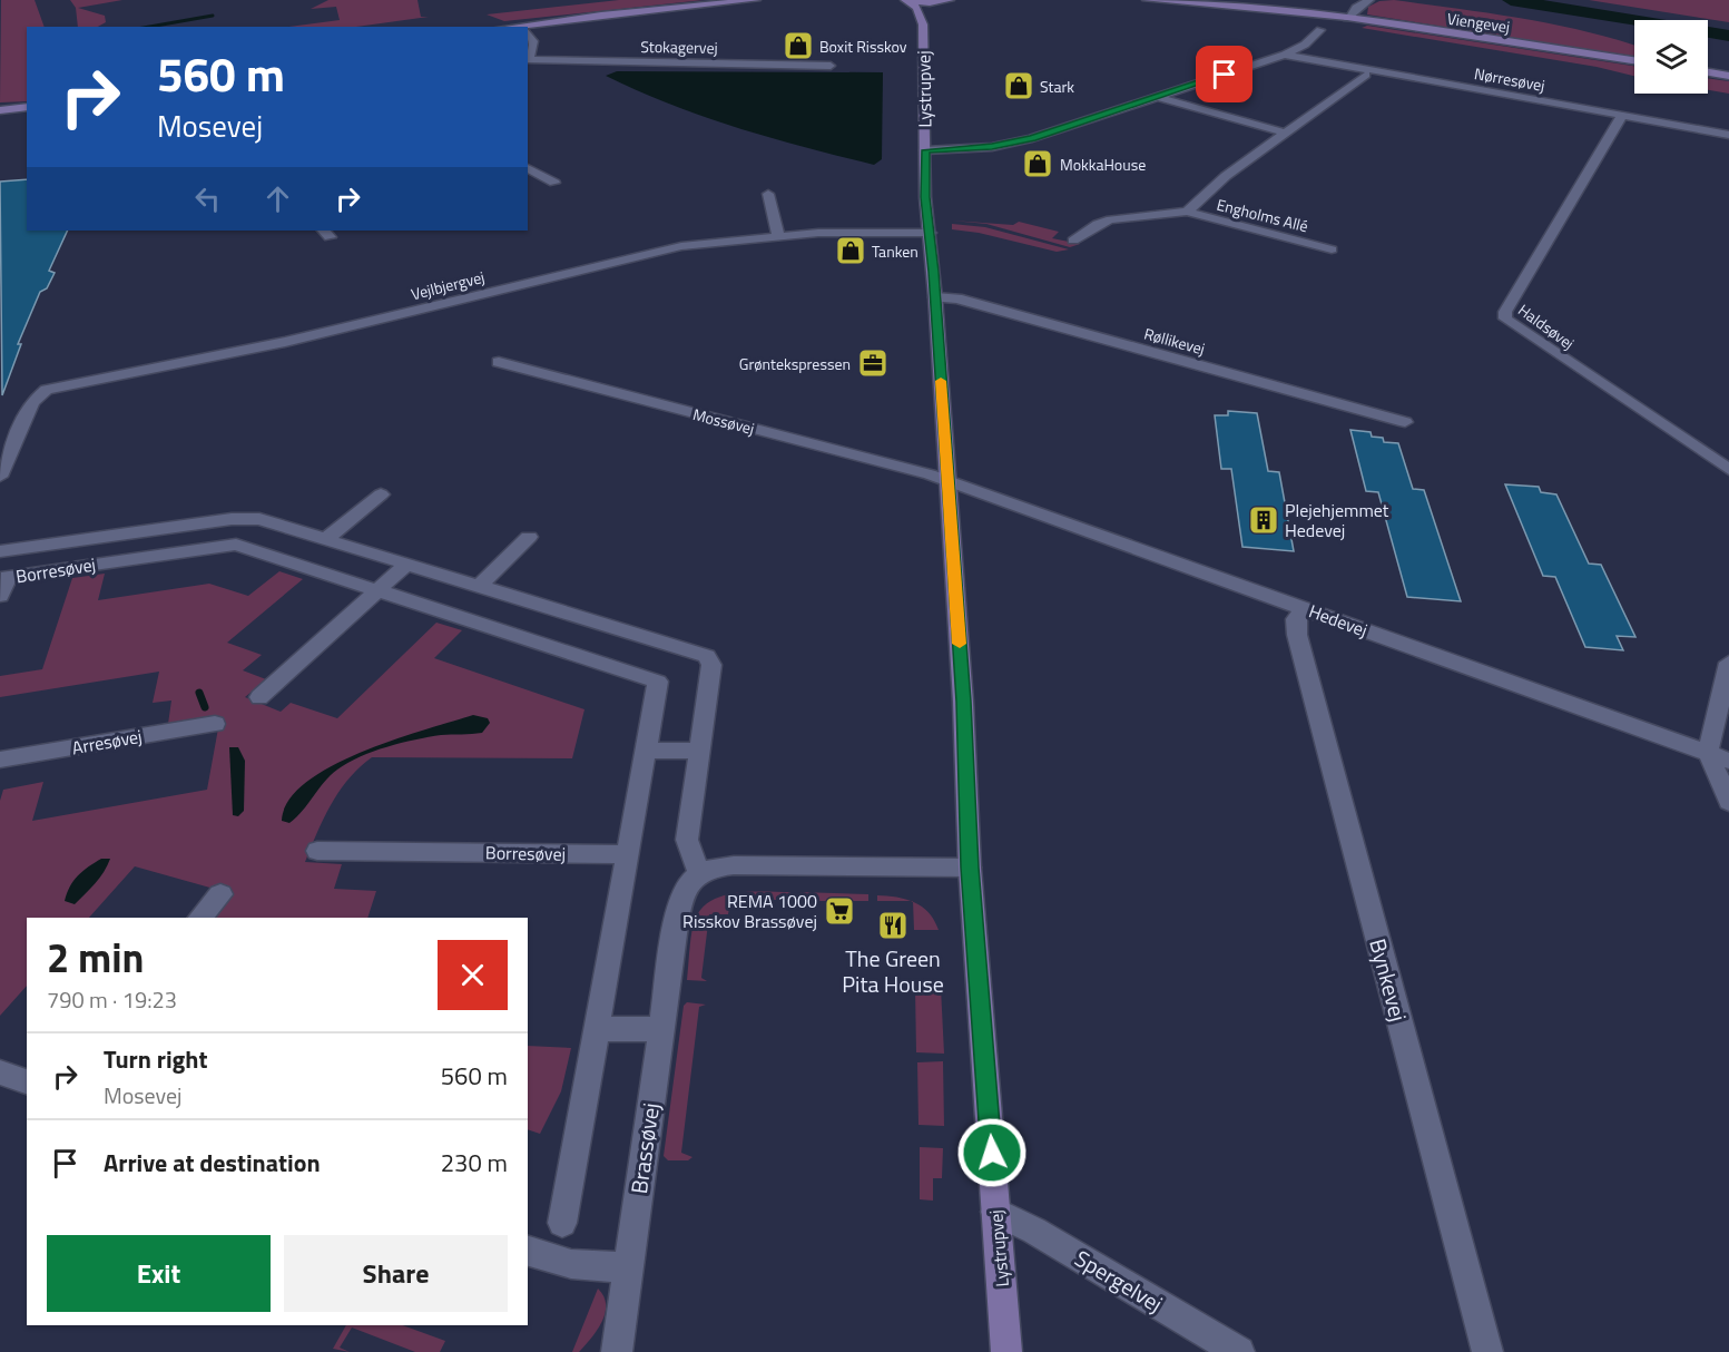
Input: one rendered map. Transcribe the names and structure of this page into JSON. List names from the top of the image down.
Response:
{
  "streets": {
    "street": [
      "Viengevej",
      "Stokagervej",
      "Nørresøvej",
      "Lystrupvej",
      "Engholms Allé",
      "Vejlbjergvej",
      "Haldsøvej",
      "Røllikevej",
      "Mossøvej",
      "Borresøvej",
      "Hedevej",
      "Arresøvej",
      "Bynkevej",
      "Brassøvej",
      "Spergelvej"
    ]
  },
  "crossings": [
    ["Nørresøvej", "Haldsøvej"],
    ["Lystrupvej", "Vejlbjergvej"],
    ["Lystrupvej", "Røllikevej"],
    ["Lystrupvej", "Mossøvej"],
    ["Lystrupvej", "Hedevej"],
    ["Lystrupvej", "Spergelvej"],
    ["Mossøvej", "Hedevej"],
    ["Borresøvej", "Brassøvej"],
    ["Hedevej", "Bynkevej"]
  ],
  "places": {
    "shop": [
      "Boxit Risskov",
      "Stark",
      "MokkaHouse",
      "Tanken"
    ],
    "office": ["Grøntekspressen"],
    "building": ["Plejehjemmet Hedevej"],
    "supermarket": ["REMA 1000 Risskov Brassøvej"],
    "restaurant": ["The Green Pita House"]
  },
  "page": {
    "turn": ["560 m", "Mosevej"],
    "heading": ["2 min", "790 m · 19:23"],
    "list": [
      {
        "name": "Turn right",
        "note": "Mosevej",
        "value": "560 m"
      },
      {
        "name": "Arrive at destination",
        "value": "230 m"
      }
    ],
    "buttons": ["Exit", "Share"]
  }
}
